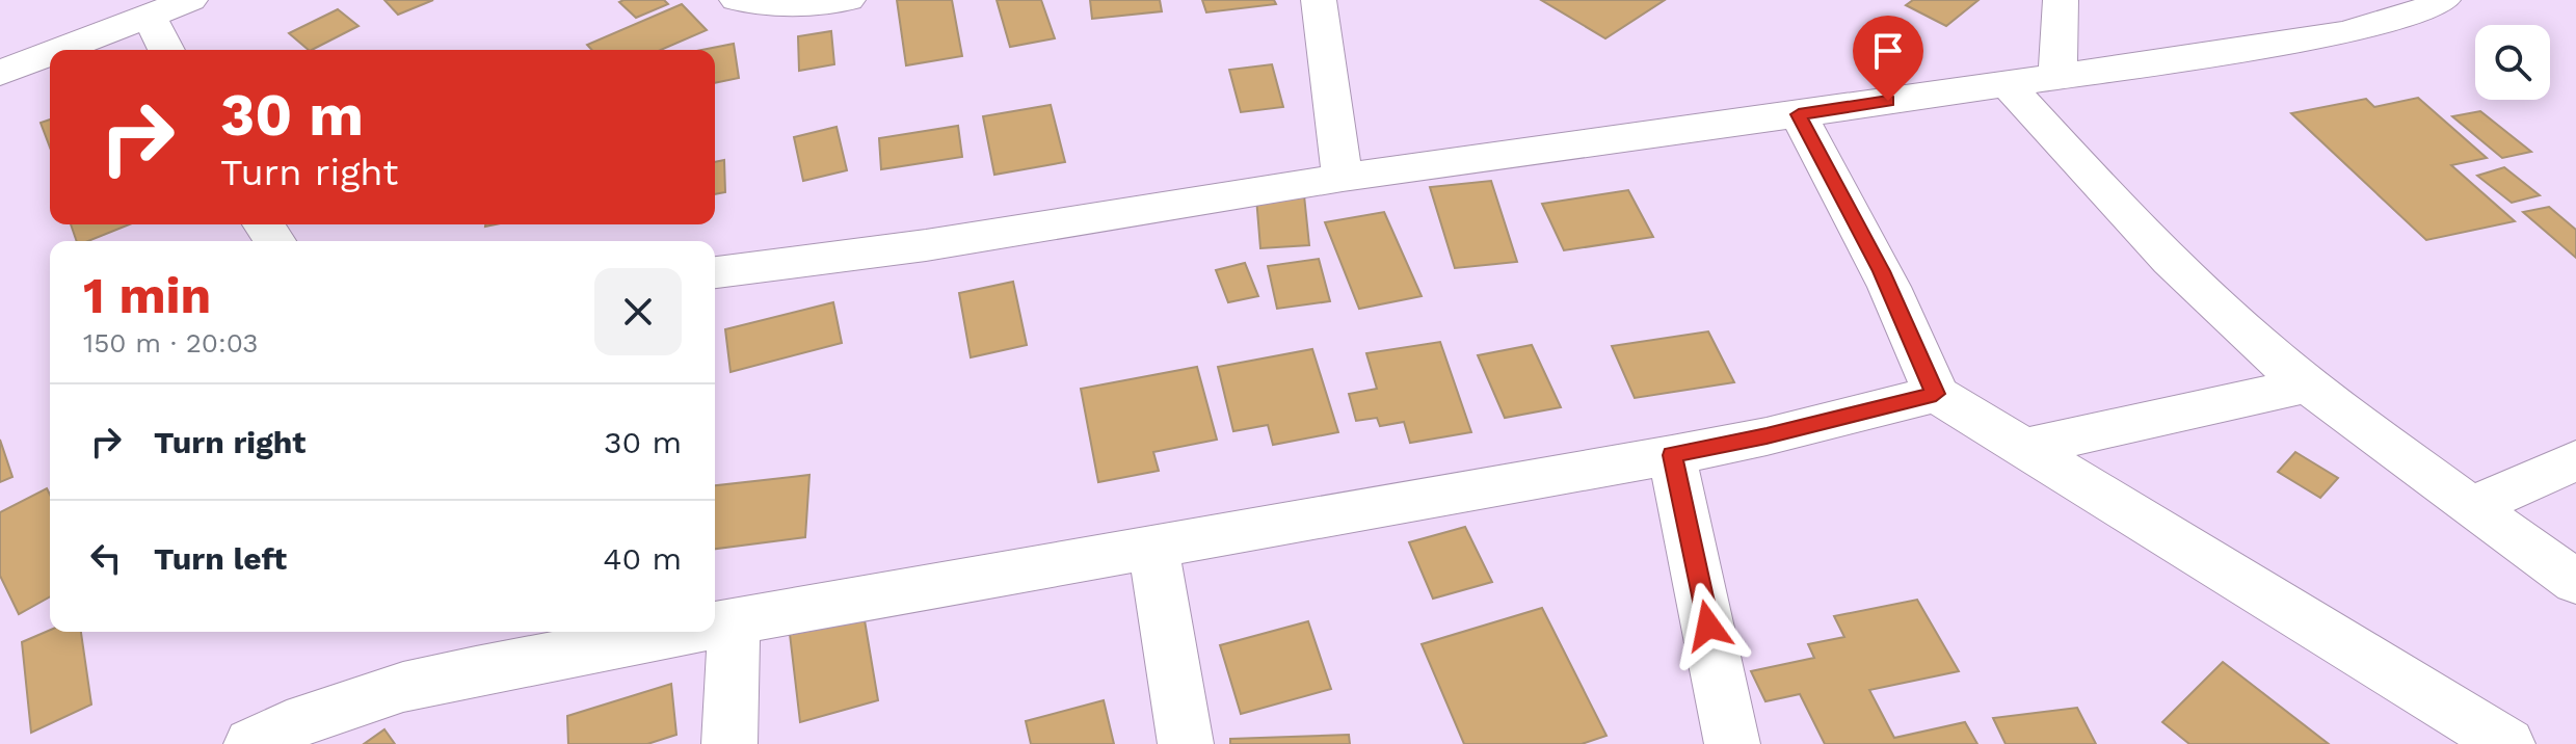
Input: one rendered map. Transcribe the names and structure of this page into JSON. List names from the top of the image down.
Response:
{
  "page": {
    "turn": ["30 m", "Turn right"],
    "heading": ["1 min", "150 m · 20:03"],
    "list": [
      {
        "name": "Turn right",
        "value": "30 m"
      },
      {
        "name": "Turn left",
        "value": "40 m"
      }
    ]
  }
}
